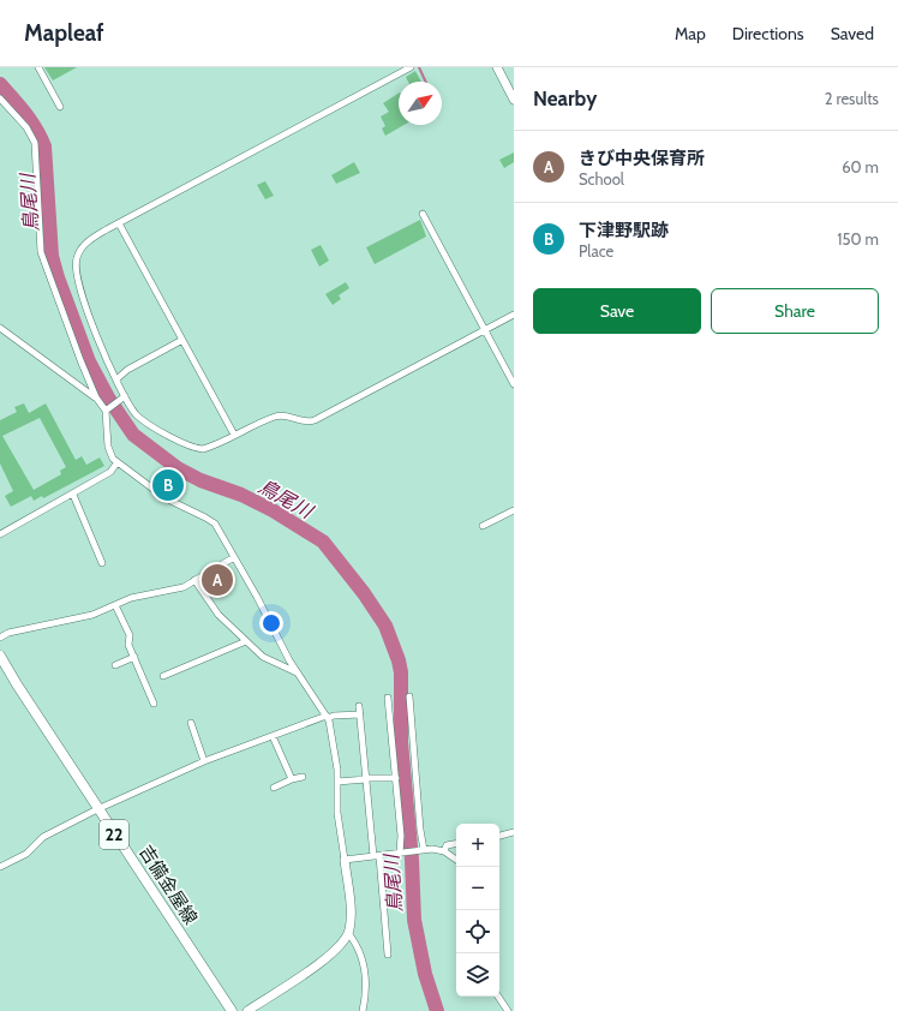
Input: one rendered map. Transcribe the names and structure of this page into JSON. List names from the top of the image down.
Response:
{
  "streets": {
    "main road": ["22", "吉備金屋線"]
  },
  "water": ["鳥尾川"],
  "north": "top right",
  "page": {
    "header": "Mapleaf",
    "nav": ["Map", "Directions", "Saved"],
    "heading": ["Nearby", "2 results"],
    "list": [
      {
        "mark": "A",
        "name": "きび中央保育所",
        "note": "School",
        "value": "60 m"
      },
      {
        "mark": "B",
        "name": "下津野駅跡",
        "note": "Place",
        "value": "150 m"
      }
    ],
    "buttons": ["Save", "Share"],
    "pins": ["B", "A"],
    "map_buttons": ["+", "−"]
  }
}
